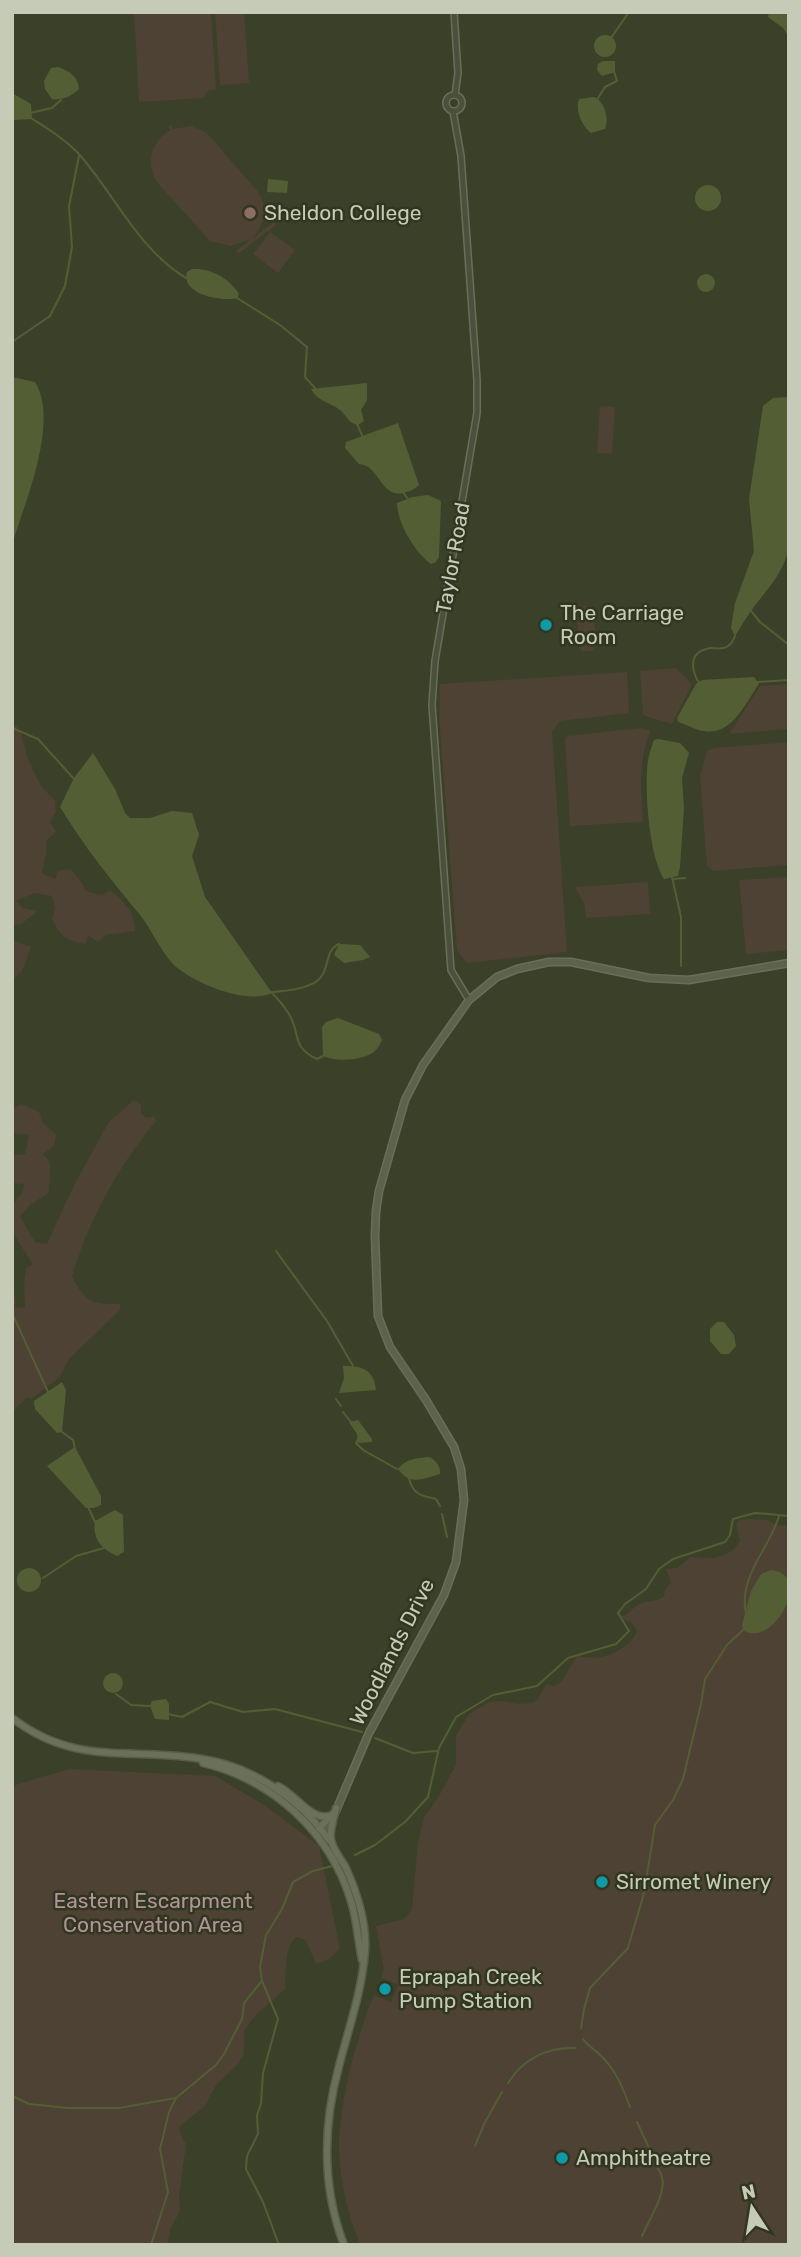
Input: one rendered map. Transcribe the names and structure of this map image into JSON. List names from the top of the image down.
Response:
{
  "streets": {
    "main road": ["Woodlands Drive"],
    "street": ["Taylor Road"]
  },
  "crossings": [
    ["Taylor Road", "Woodlands Drive"]
  ],
  "parks": ["Eastern Escarpment Conservation Area"],
  "places": [
    "Sheldon College",
    "The Carriage Room",
    "Sirromet Winery",
    "Eprapah Creek Pump Station",
    "Amphitheatre"
  ],
  "north": "top"
}
